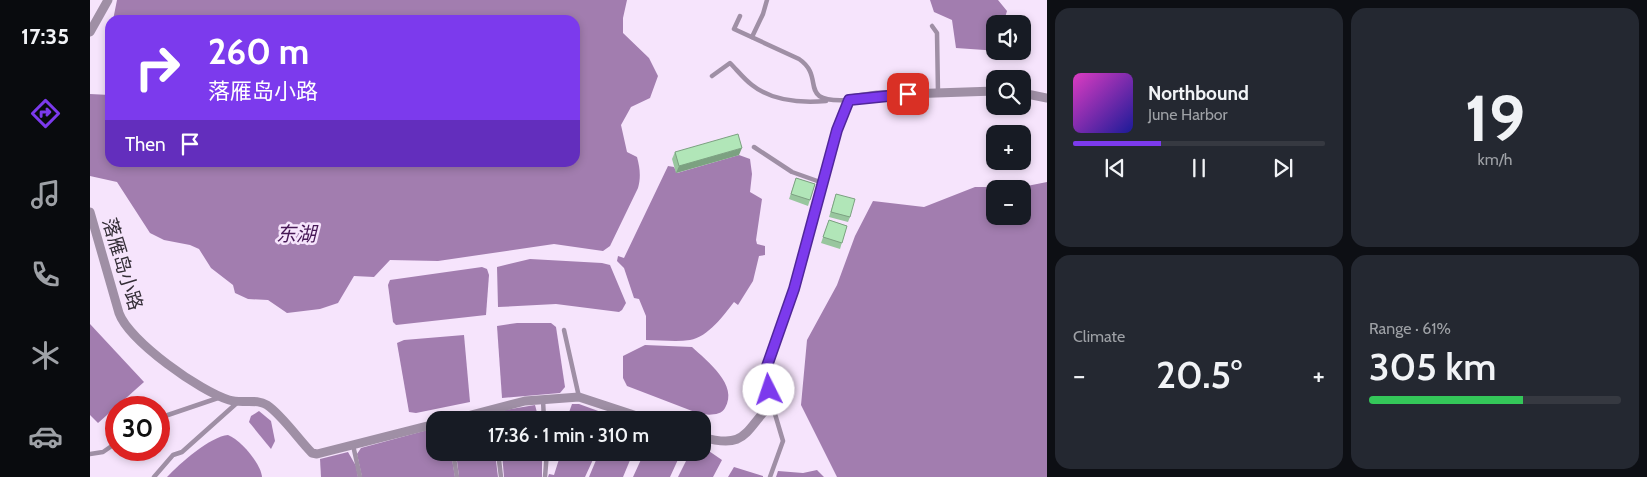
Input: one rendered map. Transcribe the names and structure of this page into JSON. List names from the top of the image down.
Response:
{
  "streets": {
    "street": ["落雁岛小路"]
  },
  "water": ["东湖"],
  "page": {
    "tabs": "17:35",
    "tile": [
      ["19", "km/h"],
      "Climate",
      ["Range · 61%", "305 km"]
    ],
    "map_buttons": ["+", "−"],
    "turn": ["260 m", "落雁岛小路"],
    "song": ["Northbound", "June Harbor"],
    "then": "Then",
    "heat": ["−", "20.5°", "+"],
    "limit": "30",
    "trip": "17:36 · 1 min · 310 m"
  }
}
